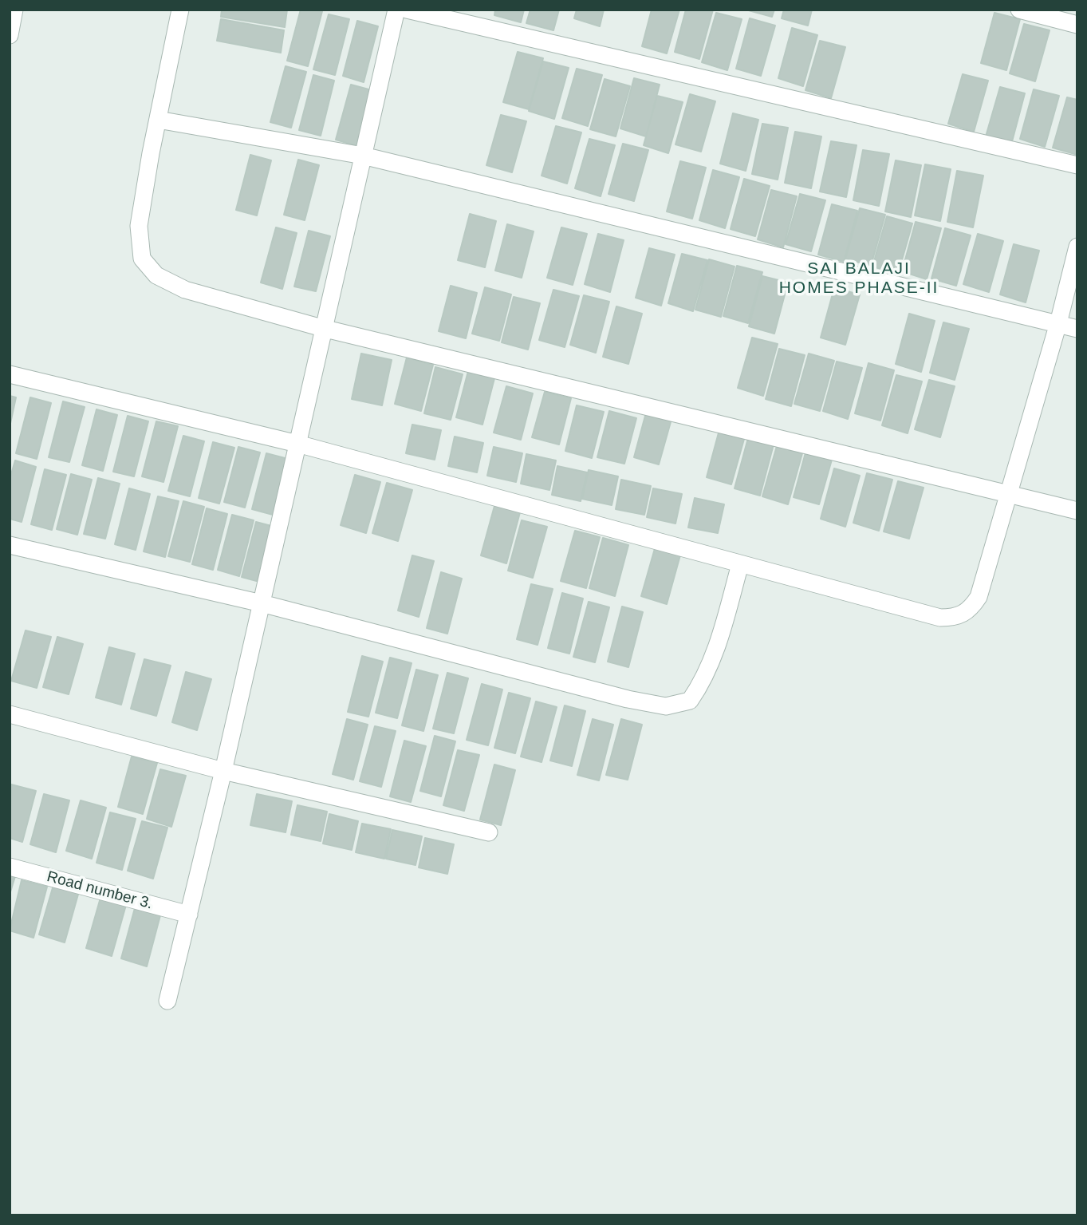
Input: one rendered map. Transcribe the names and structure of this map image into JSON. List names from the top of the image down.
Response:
{
  "streets": {
    "street": ["Road number 3."]
  },
  "districts": ["SAI BALAJI HOMES PHASE-II"]
}
